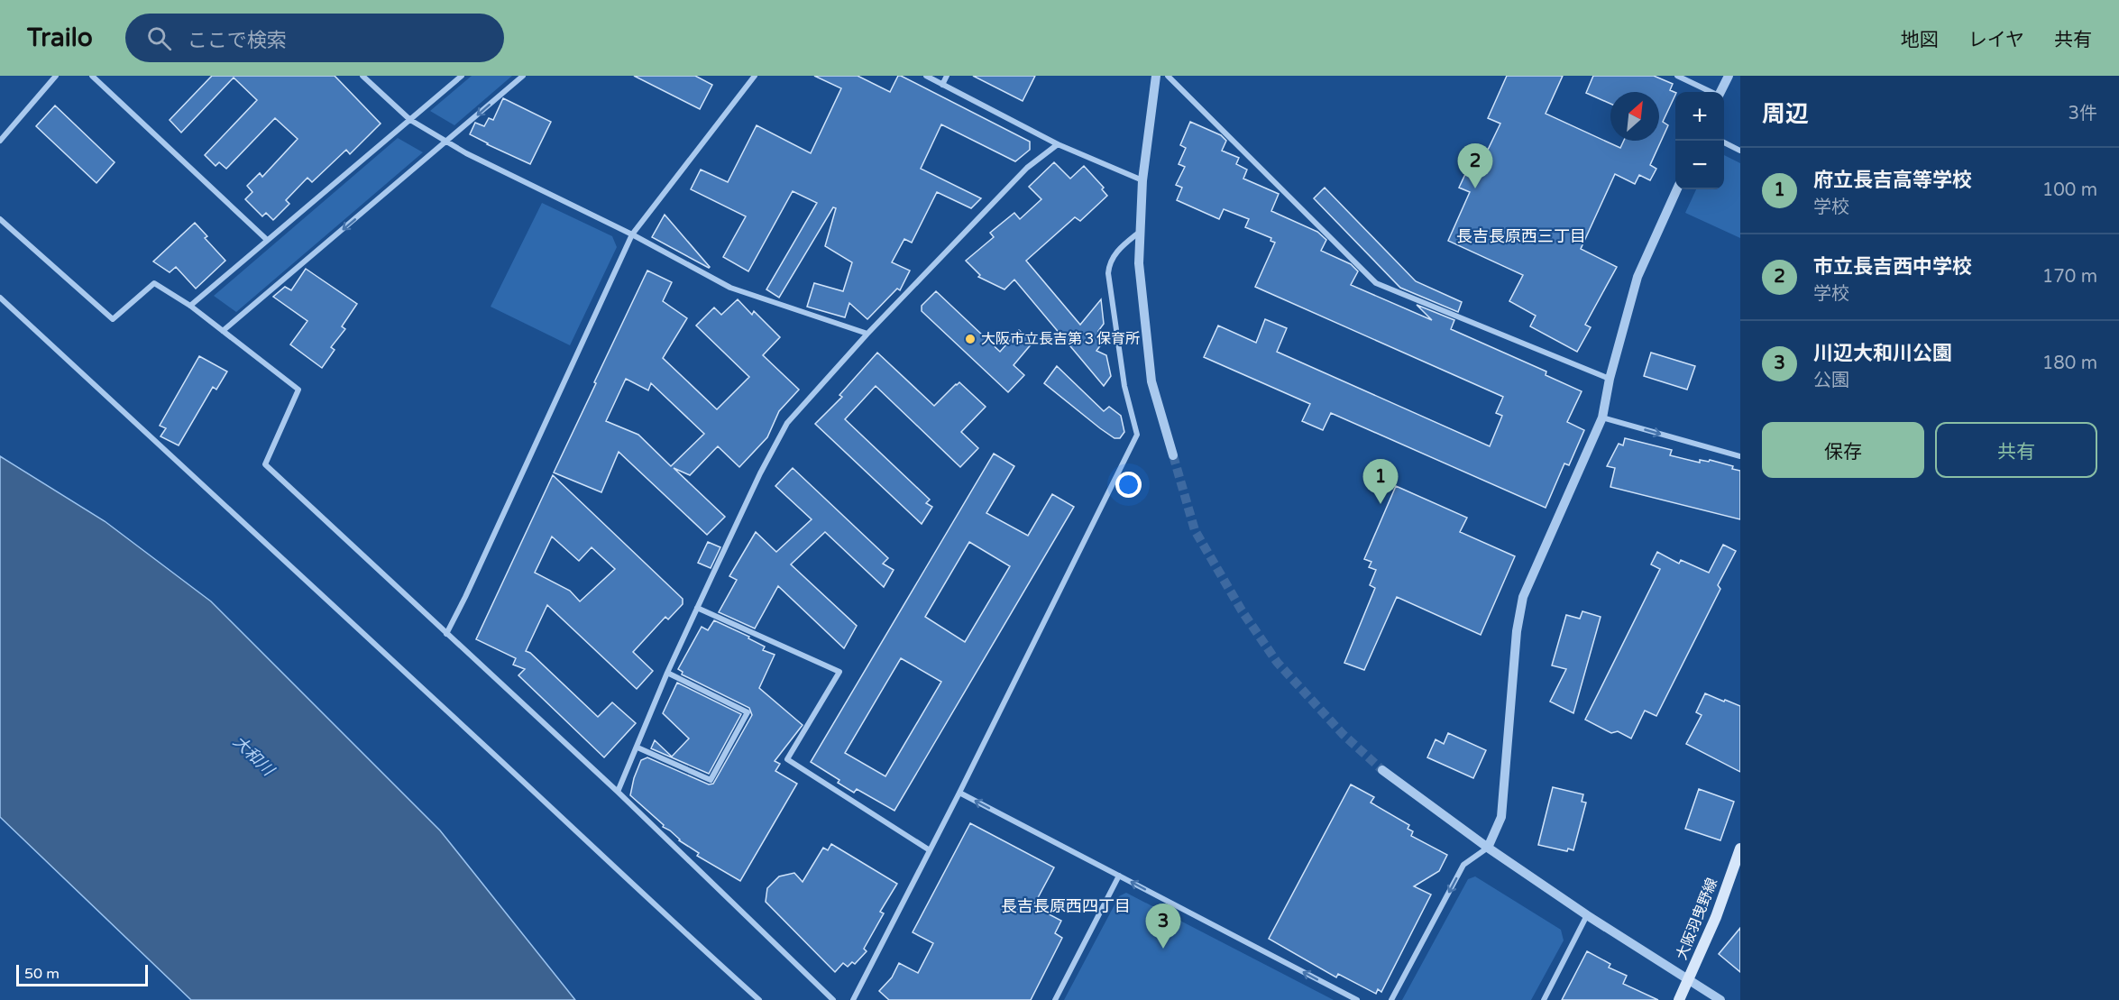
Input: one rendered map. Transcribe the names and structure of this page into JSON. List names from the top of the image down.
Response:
{
  "streets": {
    "main road": ["大阪羽曳野線"]
  },
  "districts": ["長吉長原西三丁目", "長吉長原西四丁目"],
  "water": ["大和川"],
  "places": ["大阪市立長吉第３保育所"],
  "scale_bar": "50 m",
  "north": "top right",
  "page": {
    "header": "Trailo",
    "search": "ここで検索",
    "nav": ["地図", "レイヤ", "共有"],
    "heading": ["周辺", "3件"],
    "map_buttons": ["+", "−"],
    "pins": ["2", "1", "3"],
    "list": [
      {
        "mark": "1",
        "name": "府立長吉高等学校",
        "note": "学校",
        "value": "100 m"
      },
      {
        "mark": "2",
        "name": "市立長吉西中学校",
        "note": "学校",
        "value": "170 m"
      },
      {
        "mark": "3",
        "name": "川辺大和川公園",
        "note": "公園",
        "value": "180 m"
      }
    ],
    "buttons": ["保存", "共有"],
    "scale": "50 m"
  }
}
